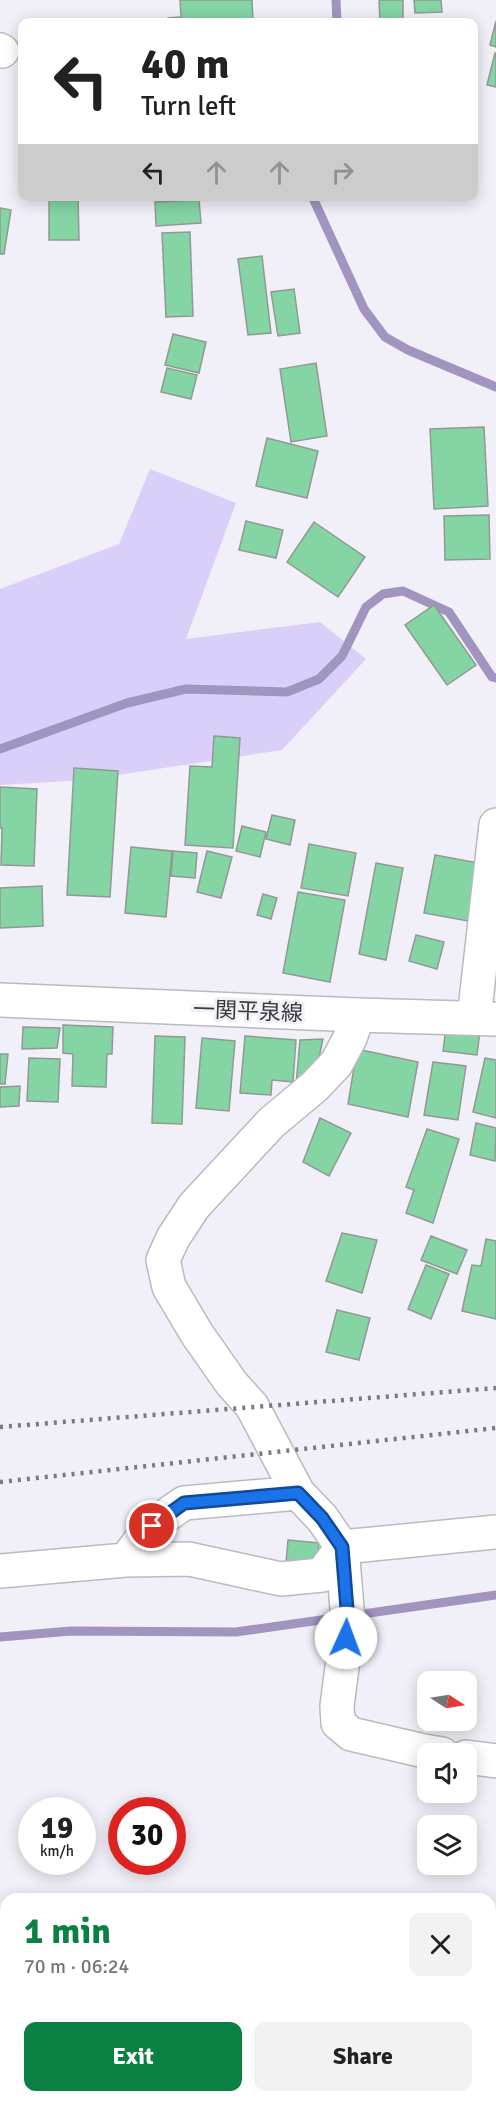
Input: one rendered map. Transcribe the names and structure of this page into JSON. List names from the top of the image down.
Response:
{
  "streets": {
    "street": ["一関平泉線"]
  },
  "north": "right",
  "page": {
    "turn": ["40 m", "Turn left"],
    "speed": "19 km/h",
    "limit": "30",
    "heading": ["1 min", "70 m · 06:24"],
    "buttons": ["Exit", "Share"]
  }
}
